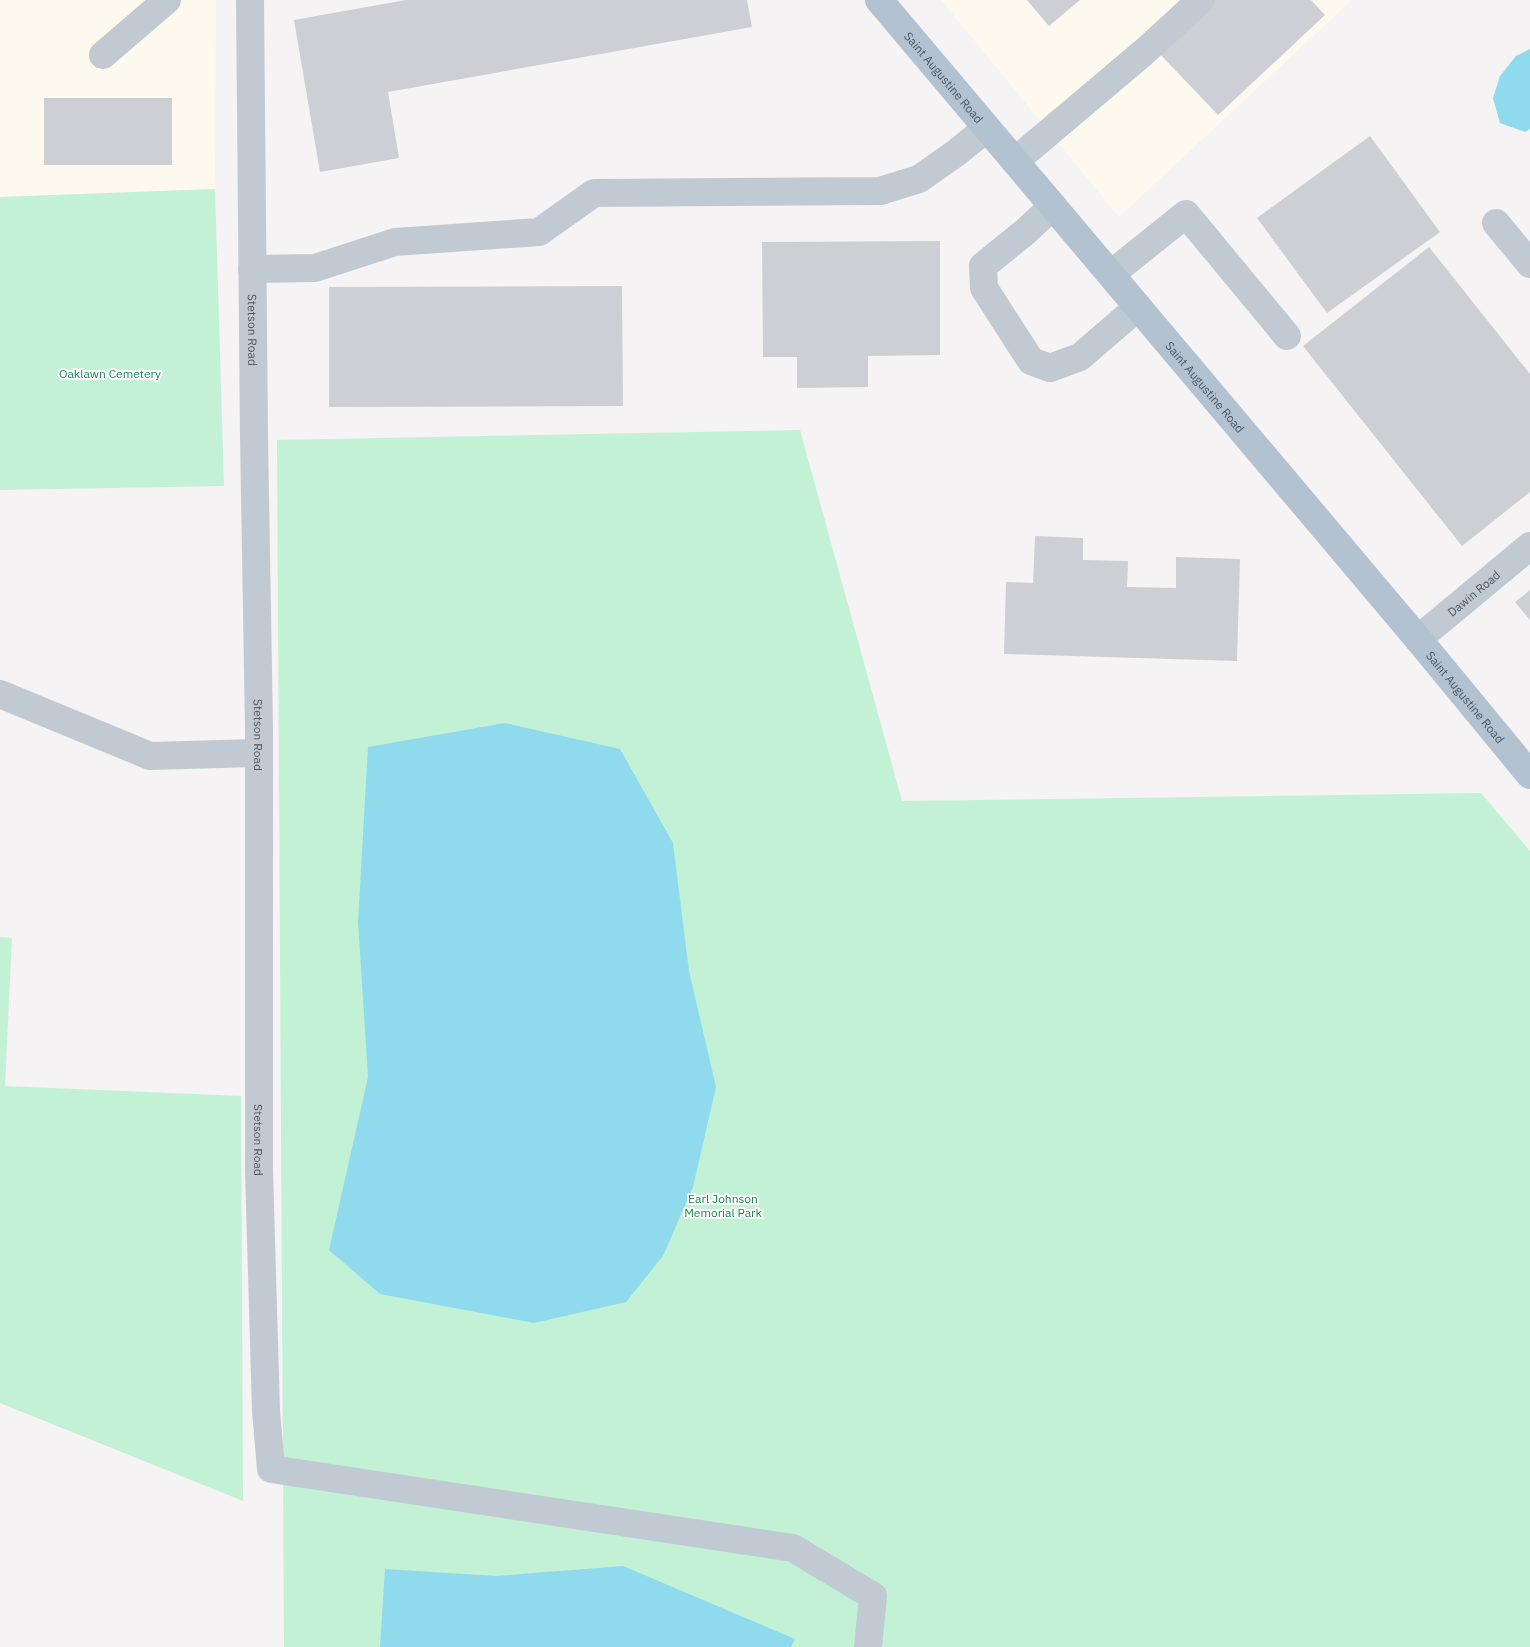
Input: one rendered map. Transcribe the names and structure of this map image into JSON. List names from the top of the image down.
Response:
{
  "streets": {
    "main road": ["Saint Augustine Road"],
    "street": ["Stetson Road", "Dawin Road"]
  },
  "crossings": [
    ["Saint Augustine Road", "Dawin Road"]
  ],
  "parks": ["Oaklawn Cemetery", "Earl Johnson Memorial Park"]
}
